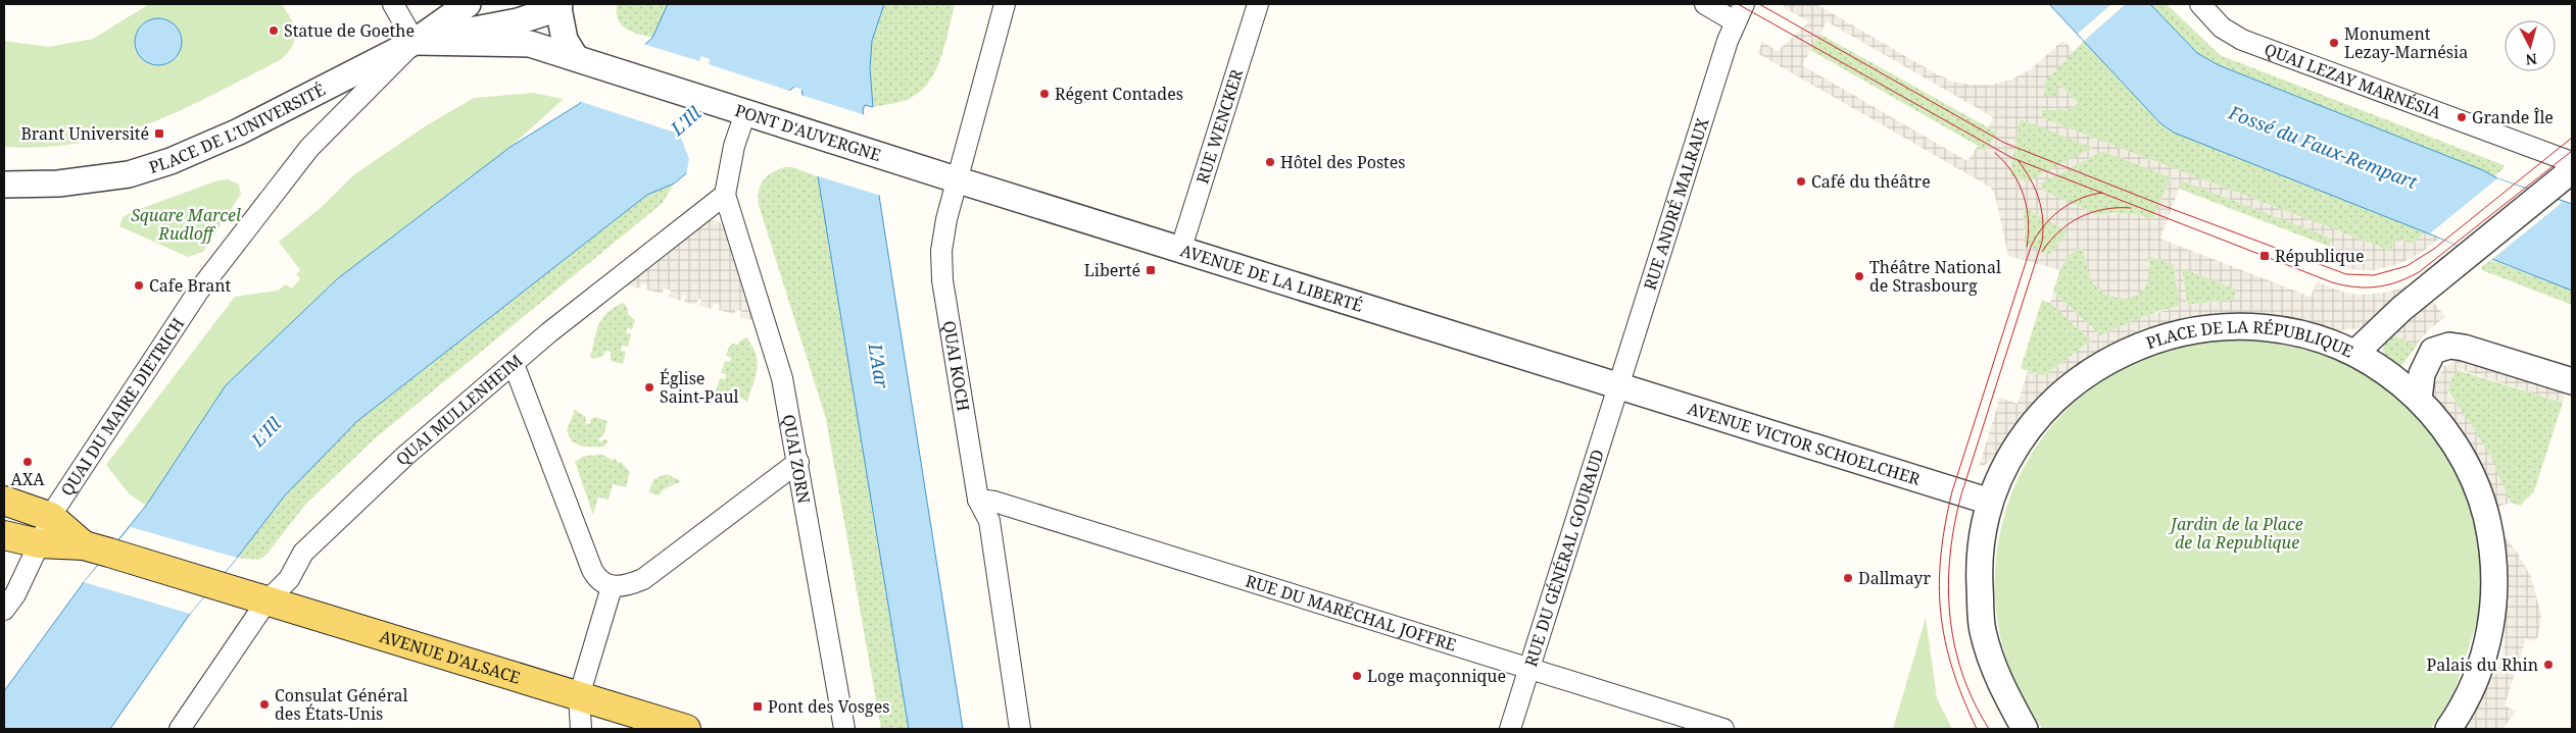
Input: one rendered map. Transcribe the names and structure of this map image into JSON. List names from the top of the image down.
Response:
{
  "streets": {
    "main road": ["AVENUE D'ALSACE"],
    "street": [
      "QUAI LEZAY MARNÉSIA",
      "PLACE DE L'UNIVERSITÉ",
      "RUE WENCKER",
      "PONT D'AUVERGNE",
      "RUE ANDRÉ MALRAUX",
      "AVENUE DE LA LIBERTÉ",
      "PLACE DE LA RÉPUBLIQUE",
      "QUAI KOCH",
      "QUAI DU MAIRE DIETRICH",
      "QUAI MULLENHEIM",
      "AVENUE VICTOR SCHOELCHER",
      "QUAI ZORN",
      "RUE DU GÉNÉRAL GOURAUD",
      "RUE DU MARÉCHAL JOFFRE"
    ]
  },
  "crossings": [
    ["PLACE DE L'UNIVERSITÉ", "QUAI DU MAIRE DIETRICH"],
    ["RUE WENCKER", "AVENUE DE LA LIBERTÉ"],
    ["PONT D'AUVERGNE", "AVENUE DE LA LIBERTÉ"],
    ["RUE ANDRÉ MALRAUX", "AVENUE DE LA LIBERTÉ"],
    ["RUE ANDRÉ MALRAUX", "AVENUE VICTOR SCHOELCHER"],
    ["RUE ANDRÉ MALRAUX", "RUE DU GÉNÉRAL GOURAUD"],
    ["AVENUE DE LA LIBERTÉ", "QUAI KOCH"],
    ["AVENUE DE LA LIBERTÉ", "AVENUE VICTOR SCHOELCHER"],
    ["AVENUE DE LA LIBERTÉ", "RUE DU GÉNÉRAL GOURAUD"],
    ["PLACE DE LA RÉPUBLIQUE", "AVENUE VICTOR SCHOELCHER"],
    ["QUAI KOCH", "RUE DU MARÉCHAL JOFFRE"],
    ["QUAI MULLENHEIM", "QUAI ZORN"],
    ["QUAI MULLENHEIM", "AVENUE D'ALSACE"],
    ["AVENUE VICTOR SCHOELCHER", "RUE DU GÉNÉRAL GOURAUD"],
    ["RUE DU GÉNÉRAL GOURAUD", "RUE DU MARÉCHAL JOFFRE"]
  ],
  "water": ["L'Ill", "Fossé du Faux-Rempart", "L'Aar"],
  "parks": ["Square Marcel Rudloff", "Jardin de la Place de la Republique"],
  "places": {
    "other": [
      "Statue de Goethe",
      "Monument Lezay-Marnésia",
      "Régent Contades",
      "Grande Île",
      "Hôtel des Postes",
      "Café du théâtre",
      "Théâtre National de Strasbourg",
      "Cafe Brant",
      "Église Saint-Paul",
      "AXA",
      "Dallmayr",
      "Palais du Rhin",
      "Loge maçonnique",
      "Consulat Général des États-Unis"
    ],
    "transit": [
      "Brant Université",
      "République",
      "Liberté",
      "Pont des Vosges"
    ]
  },
  "north": "bottom"
}
